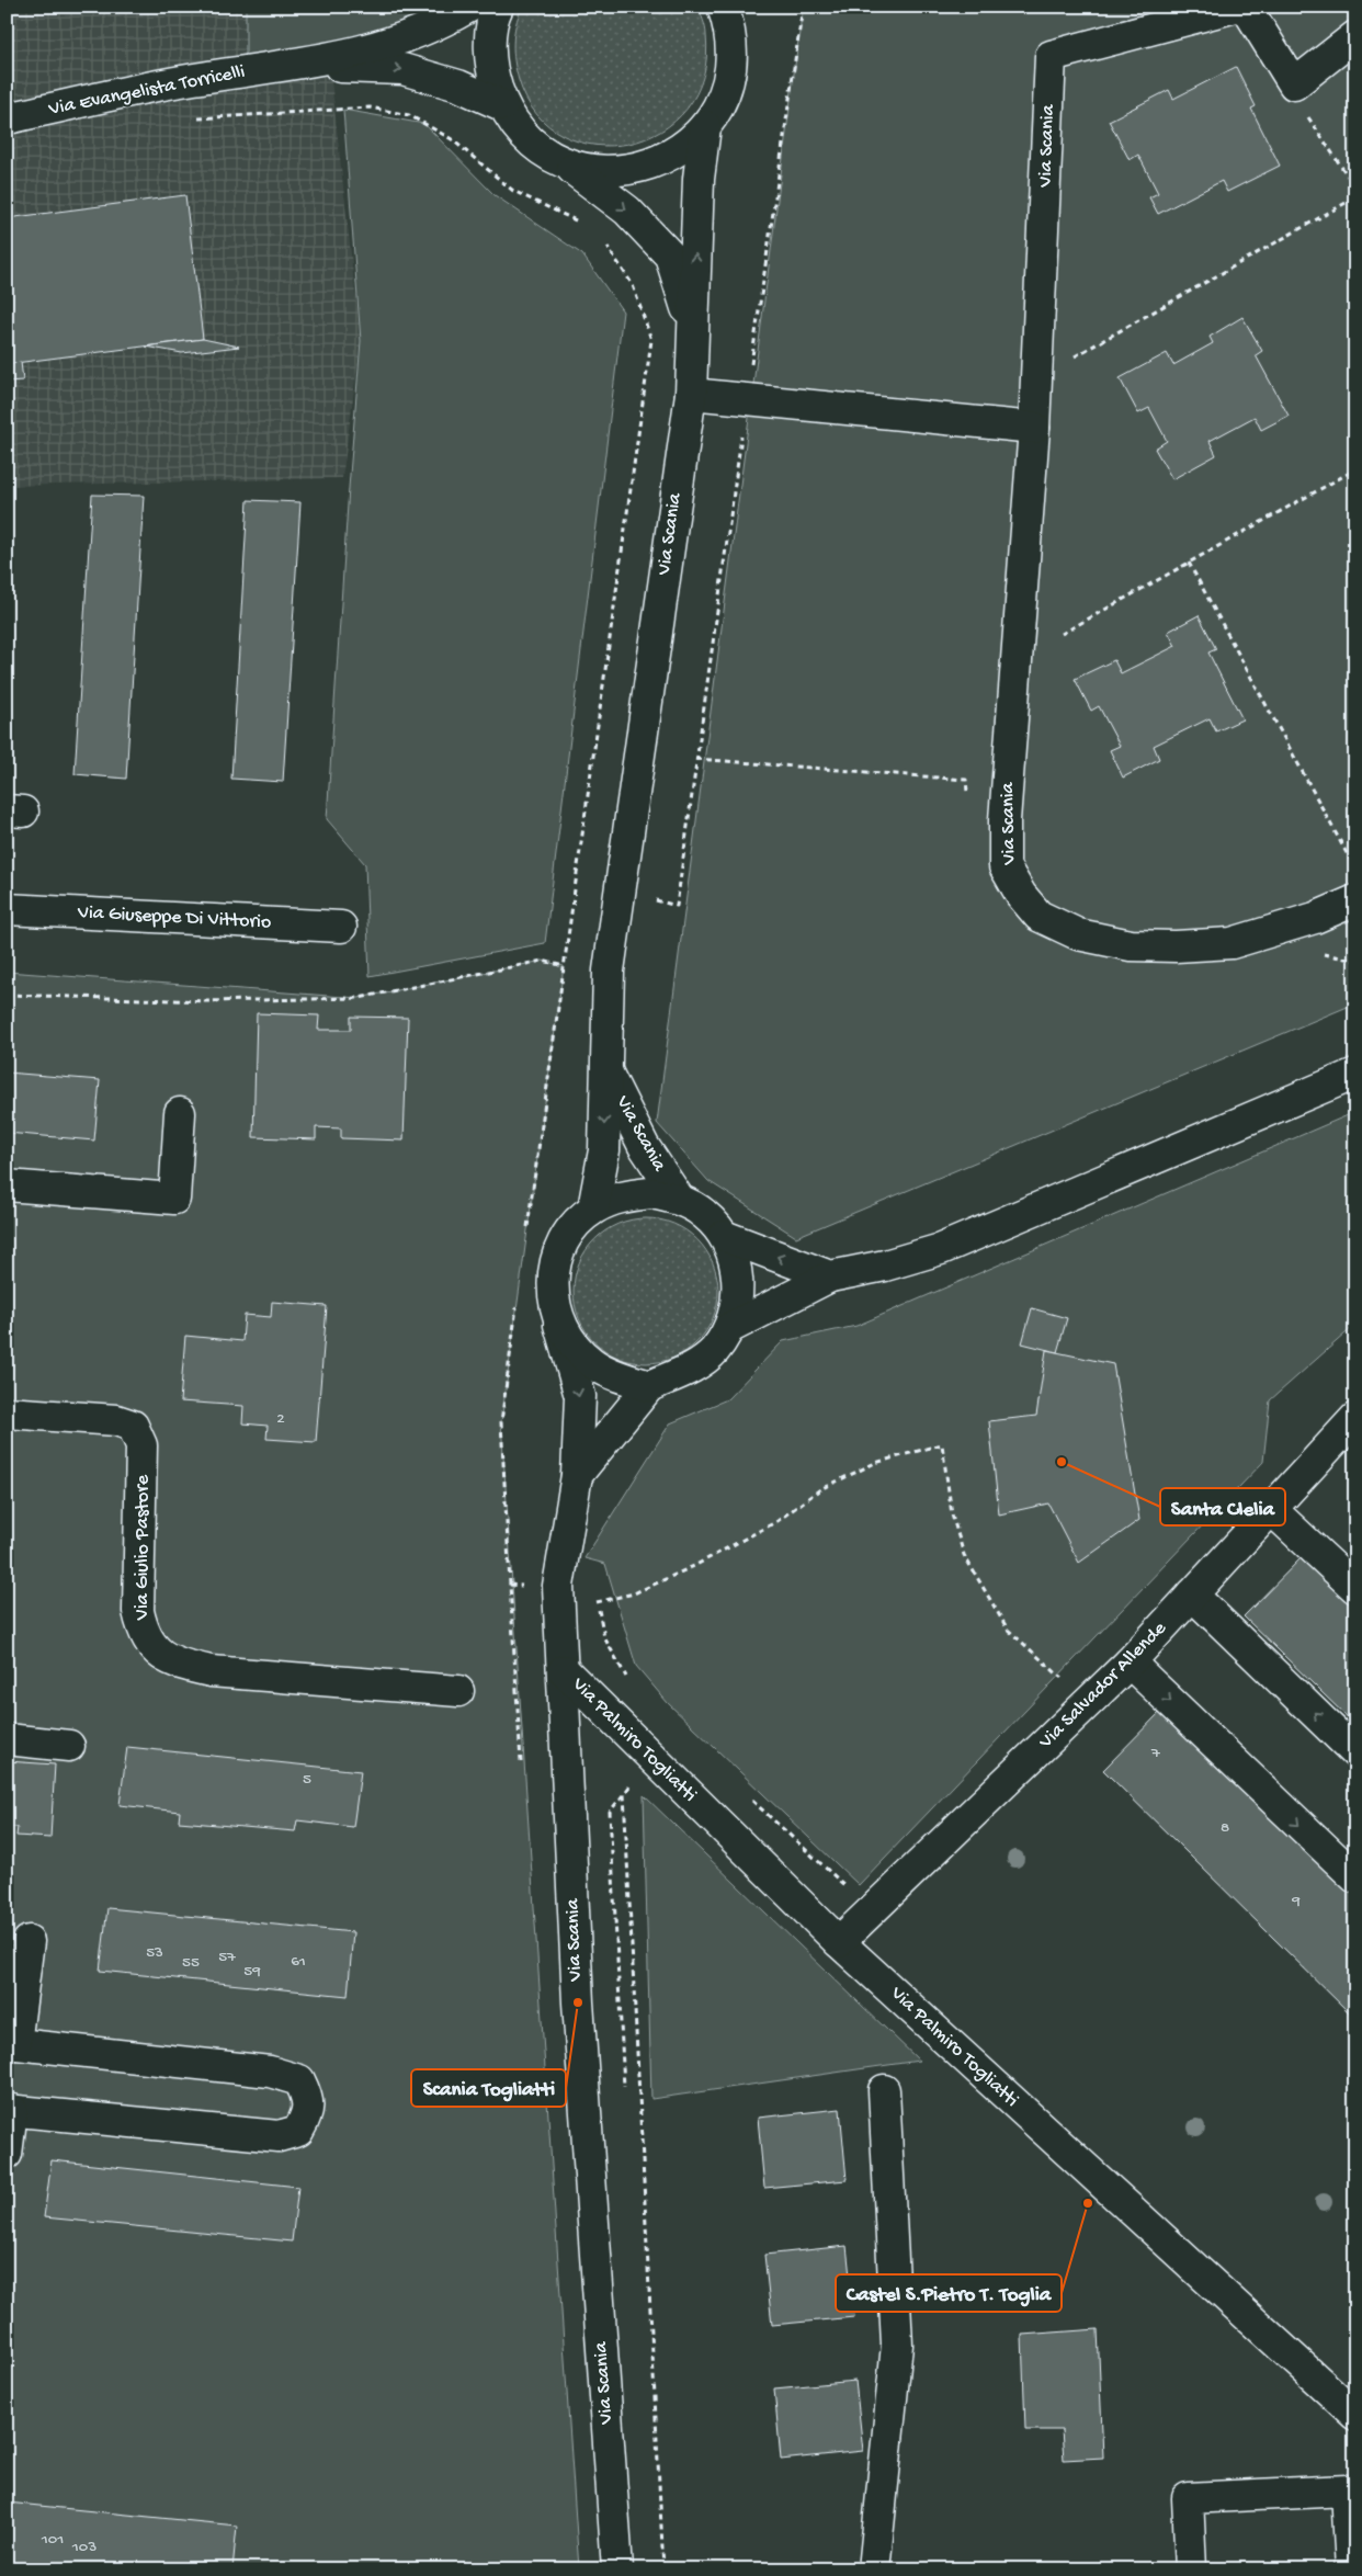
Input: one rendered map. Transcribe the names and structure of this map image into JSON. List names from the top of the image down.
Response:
{
  "streets": {
    "street": [
      "Via Evangelista Torricelli",
      "Via Scania",
      "Via Giuseppe Di Vittorio",
      "Via Giulio Pastore",
      "Via Salvador Allende",
      "Via Palmiro Togliatti"
    ]
  },
  "crossings": [
    ["Via Evangelista Torricelli", "Via Scania"],
    ["Via Scania", "Via Palmiro Togliatti"],
    ["Via Salvador Allende", "Via Palmiro Togliatti"]
  ],
  "places": ["Santa Clelia", "Scania Togliatti", "Castel S.Pietro T. Toglia"],
  "house_numbers": [
    "2",
    "7",
    "5",
    "8",
    "9",
    "53",
    "57",
    "61",
    "55",
    "59",
    "101",
    "103"
  ]
}
